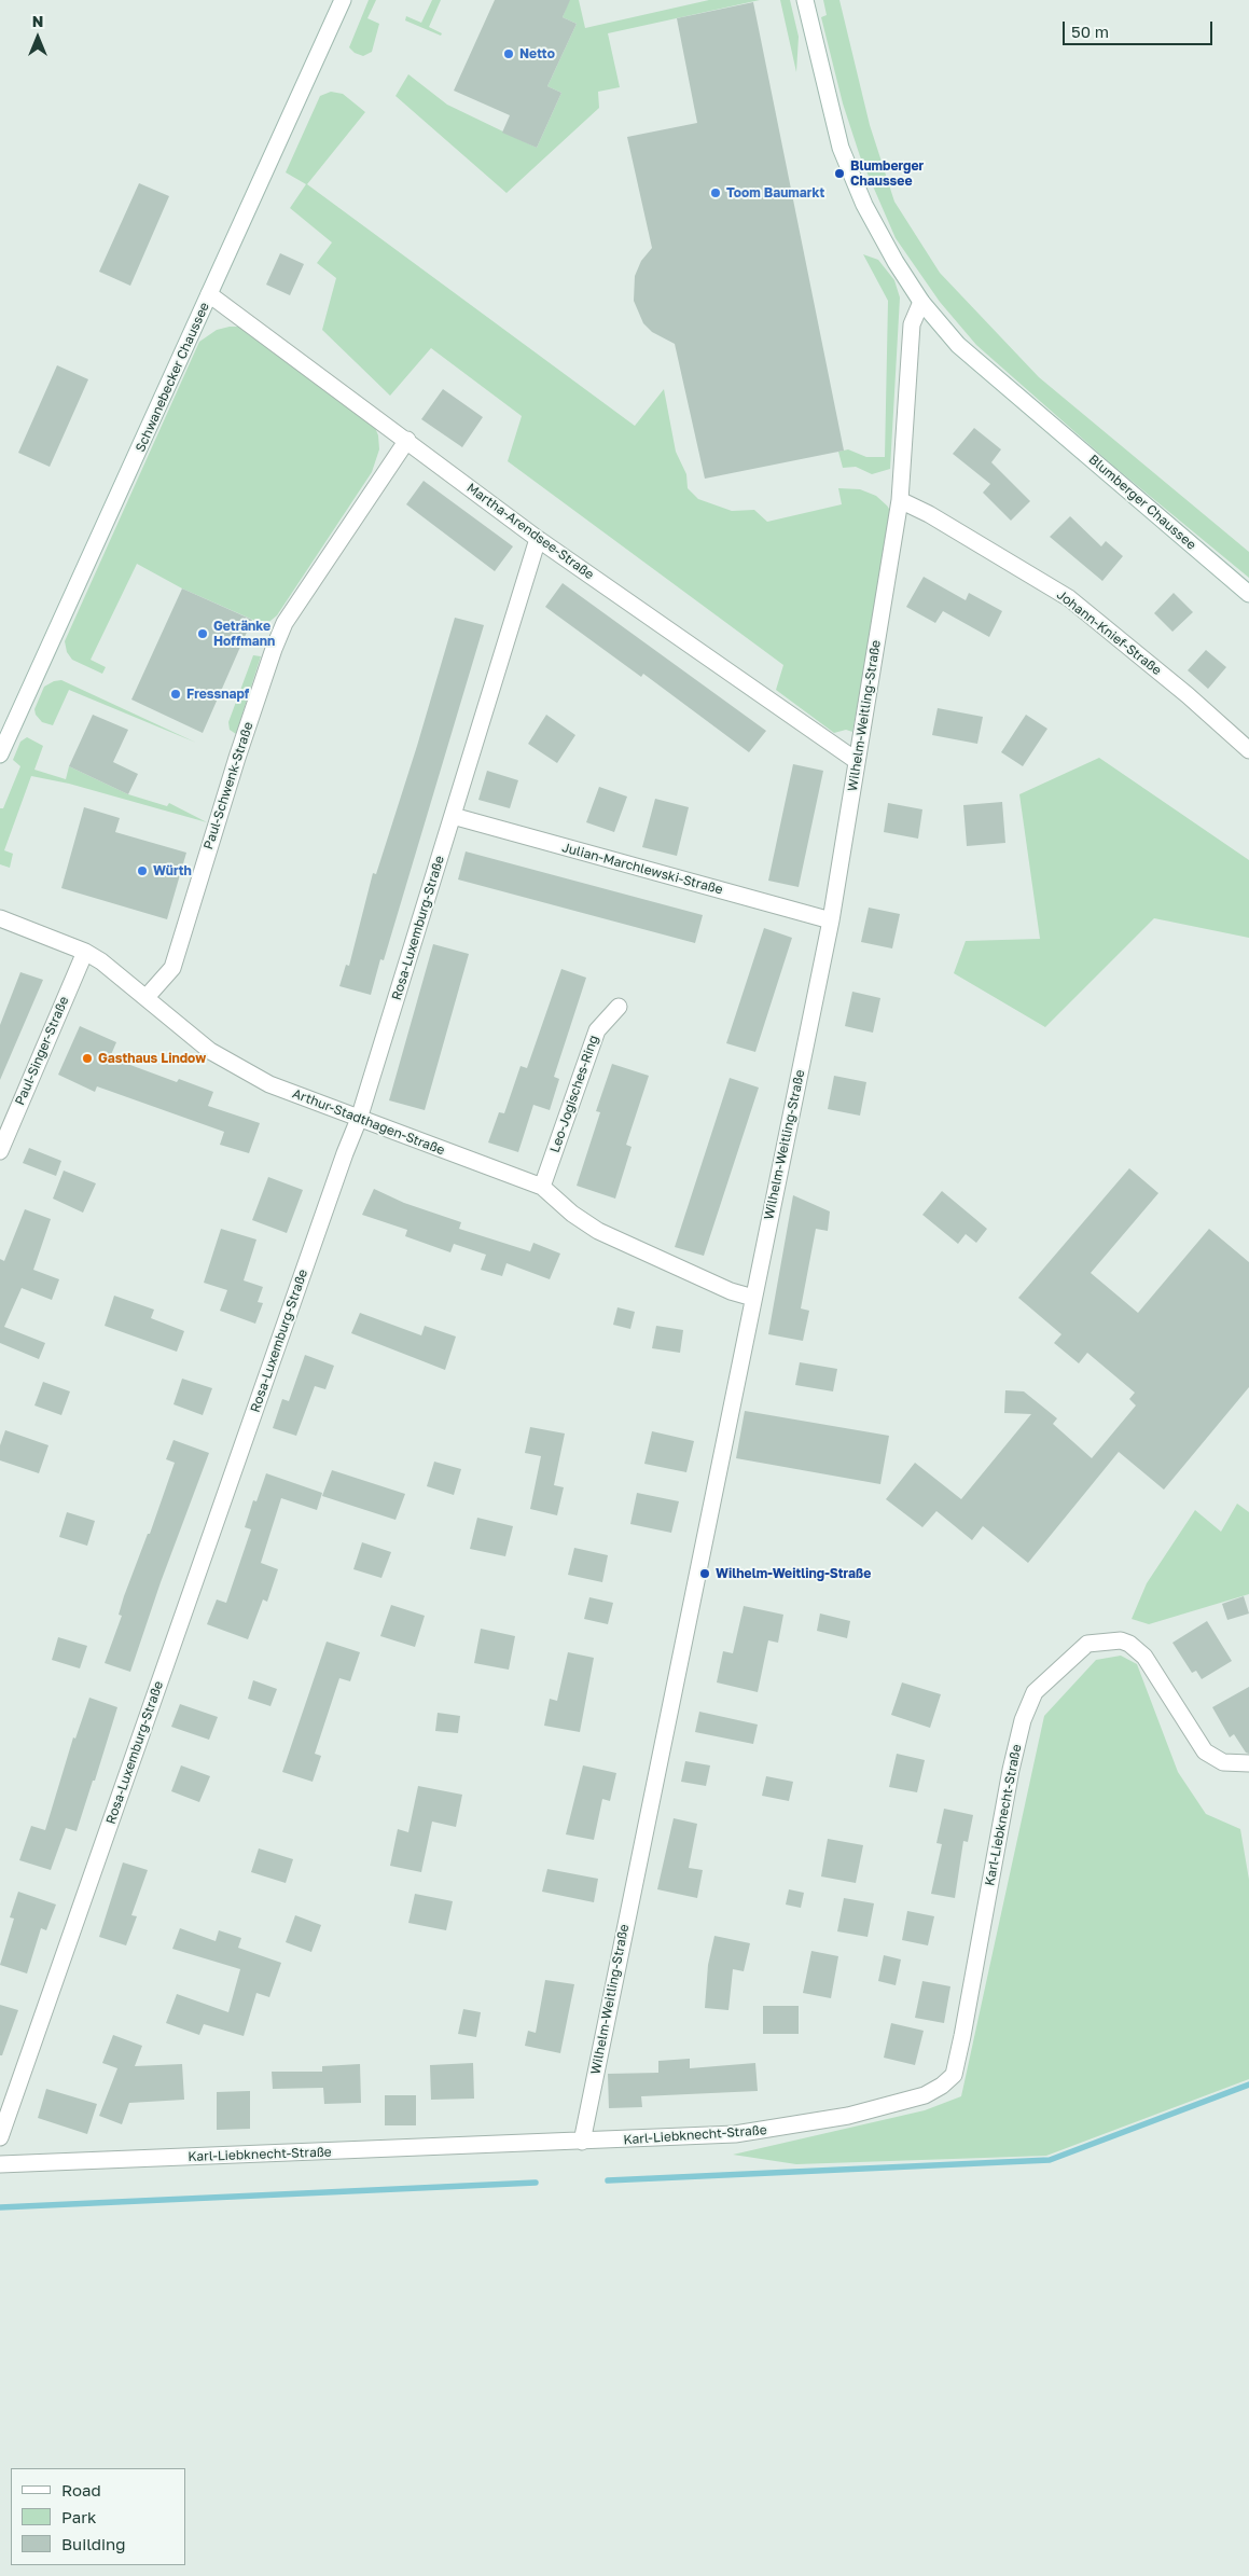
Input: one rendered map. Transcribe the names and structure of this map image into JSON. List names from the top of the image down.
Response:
{
  "streets": {
    "street": [
      "Schwanebecker Chaussee",
      "Blumberger Chaussee",
      "Martha-Arendsee-Straße",
      "Johann-Knief-Straße",
      "Wilhelm-Weitling-Straße",
      "Paul-Schwenk-Straße",
      "Julian-Marchlewski-Straße",
      "Rosa-Luxemburg-Straße",
      "Paul-Singer-Straße",
      "Leo-Jogisches-Ring",
      "Arthur-Stadthagen-Straße",
      "Karl-Liebknecht-Straße"
    ]
  },
  "crossings": [
    ["Schwanebecker Chaussee", "Martha-Arendsee-Straße"],
    ["Blumberger Chaussee", "Wilhelm-Weitling-Straße"],
    ["Martha-Arendsee-Straße", "Wilhelm-Weitling-Straße"],
    ["Martha-Arendsee-Straße", "Paul-Schwenk-Straße"],
    ["Martha-Arendsee-Straße", "Rosa-Luxemburg-Straße"],
    ["Johann-Knief-Straße", "Wilhelm-Weitling-Straße"],
    ["Wilhelm-Weitling-Straße", "Julian-Marchlewski-Straße"],
    ["Wilhelm-Weitling-Straße", "Arthur-Stadthagen-Straße"],
    ["Wilhelm-Weitling-Straße", "Karl-Liebknecht-Straße"],
    ["Paul-Schwenk-Straße", "Arthur-Stadthagen-Straße"],
    ["Julian-Marchlewski-Straße", "Rosa-Luxemburg-Straße"],
    ["Rosa-Luxemburg-Straße", "Arthur-Stadthagen-Straße"],
    ["Paul-Singer-Straße", "Arthur-Stadthagen-Straße"],
    ["Leo-Jogisches-Ring", "Arthur-Stadthagen-Straße"]
  ],
  "places": [
    "Netto",
    "Blumberger Chaussee",
    "Toom Baumarkt",
    "Getränke Hoffmann",
    "Fressnapf",
    "Würth",
    "Gasthaus Lindow",
    "Wilhelm-Weitling-Straße"
  ],
  "legend": ["Road", "Park", "Building"],
  "scale_bar": "50 m",
  "north": "top"
}
